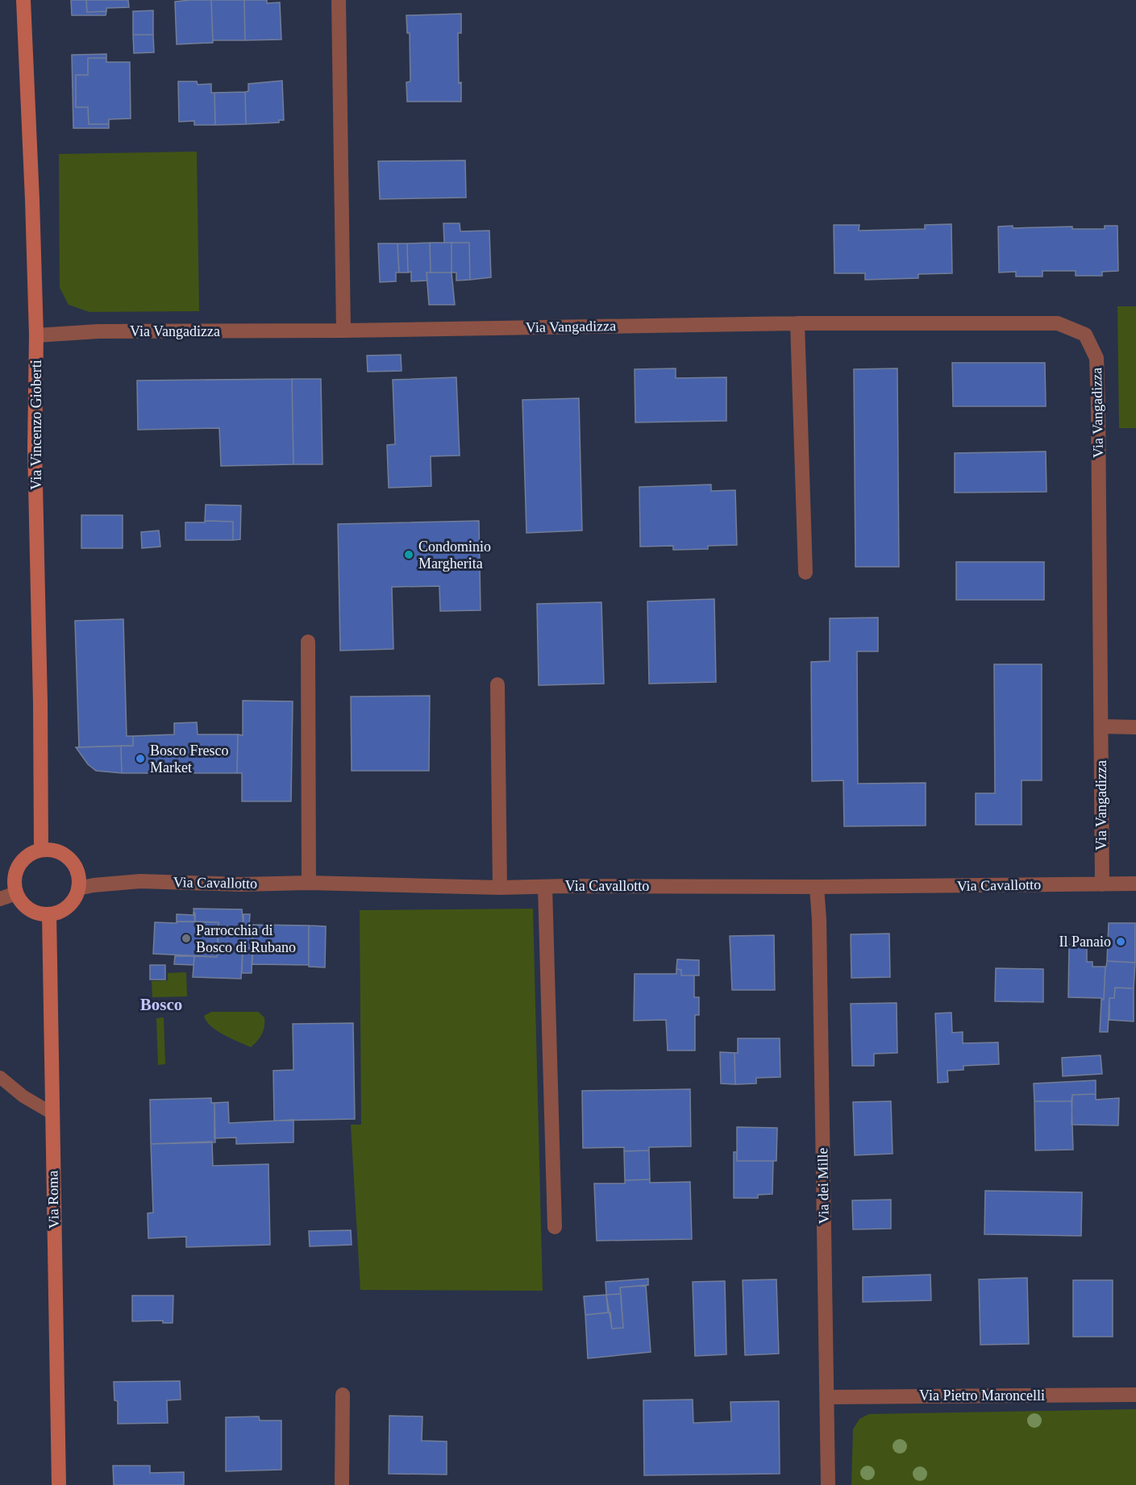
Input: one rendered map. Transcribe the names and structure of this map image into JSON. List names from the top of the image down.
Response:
{
  "streets": {
    "street": [
      "Via Vangadizza",
      "Via Vincenzo Gioberti",
      "Via Cavallotto",
      "Via dei Mille",
      "Via Roma",
      "Via Pietro Maroncelli"
    ]
  },
  "crossings": [
    ["Via Vangadizza", "Via Vincenzo Gioberti"],
    ["Via Vangadizza", "Via Cavallotto"],
    ["Via Vincenzo Gioberti", "Via Cavallotto"],
    ["Via Vincenzo Gioberti", "Via Roma"],
    ["Via Cavallotto", "Via dei Mille"],
    ["Via Cavallotto", "Via Roma"],
    ["Via dei Mille", "Via Pietro Maroncelli"]
  ],
  "districts": ["Bosco"],
  "places": [
    "Condominio Margherita",
    "Bosco Fresco Market",
    "Parrocchia di Bosco di Rubano",
    "Il Panaio"
  ]
}
